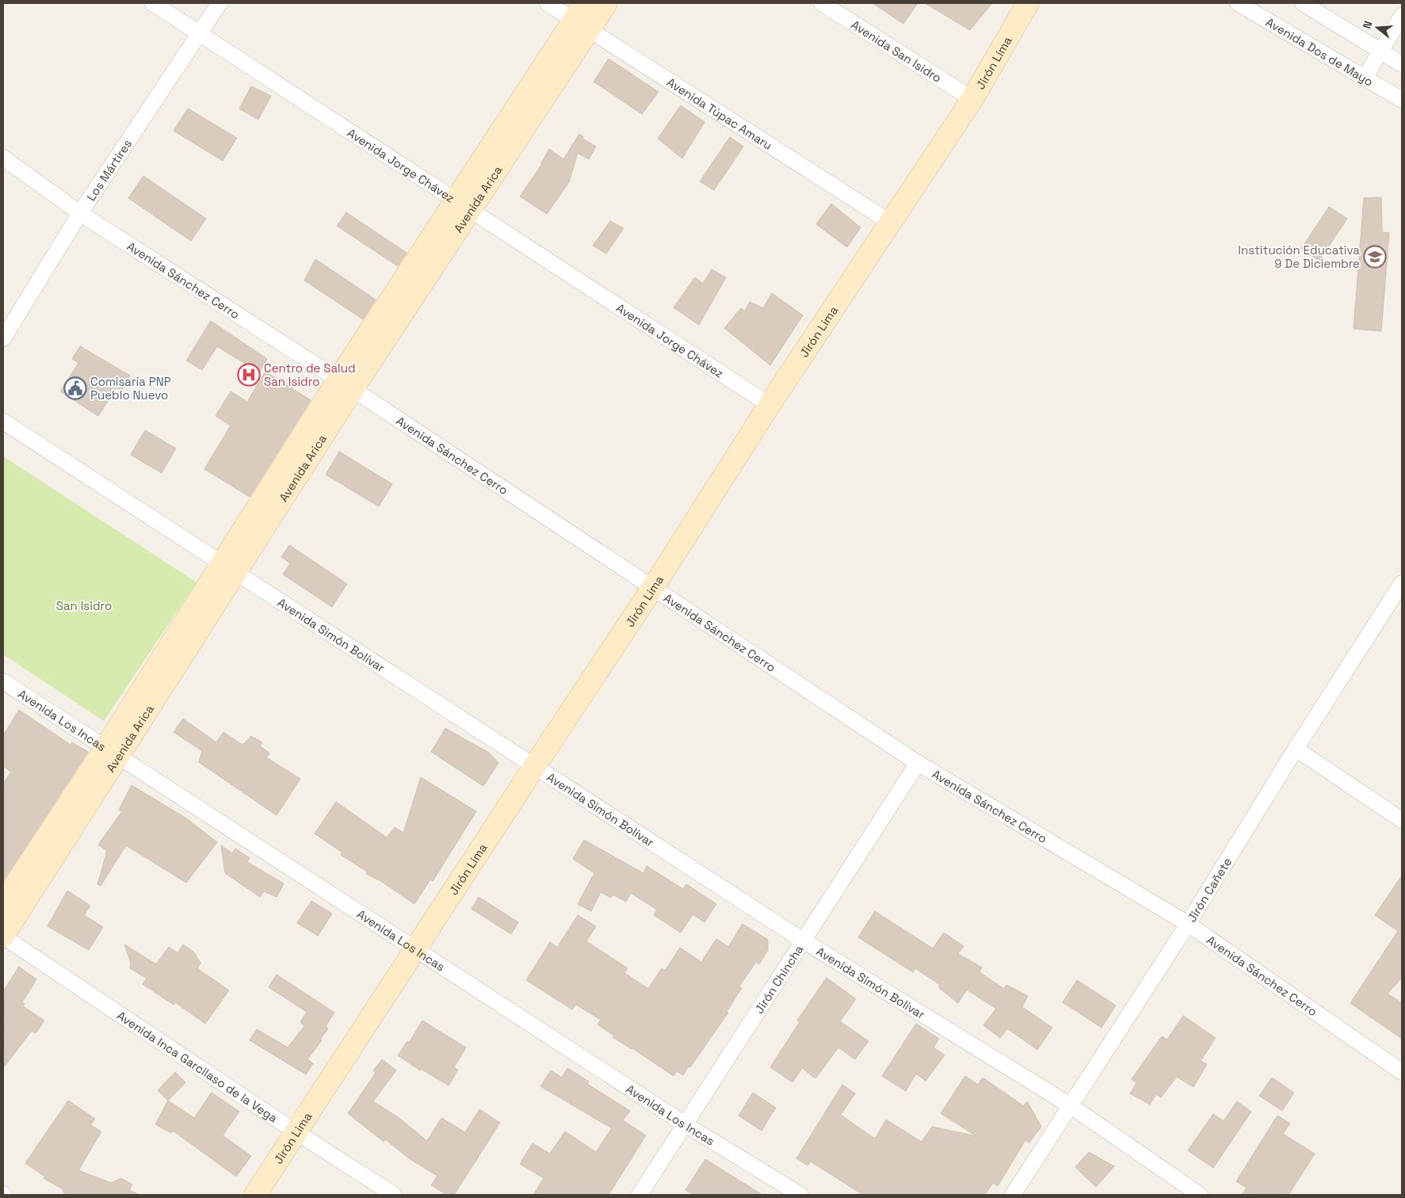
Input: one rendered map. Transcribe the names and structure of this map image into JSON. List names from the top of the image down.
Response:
{
  "streets": {
    "street": [
      "Avenida San Isidro",
      "Avenida Dos de Mayo",
      "Jirón Lima",
      "Avenida Túpac Amaru",
      "Avenida Jorge Chávez",
      "Los Mártires",
      "Avenida Arica",
      "Avenida Sánchez Cerro",
      "Avenida Simón Bolívar",
      "Avenida Los Incas",
      "Jirón Cañete",
      "Jirón Chincha",
      "Avenida Inca Garcilaso de la Vega"
    ]
  },
  "crossings": [
    ["Avenida San Isidro", "Jirón Lima"],
    ["Jirón Lima", "Avenida Túpac Amaru"],
    ["Jirón Lima", "Avenida Jorge Chávez"],
    ["Jirón Lima", "Avenida Sánchez Cerro"],
    ["Jirón Lima", "Avenida Simón Bolívar"],
    ["Jirón Lima", "Avenida Los Incas"],
    ["Jirón Lima", "Avenida Inca Garcilaso de la Vega"],
    ["Avenida Túpac Amaru", "Avenida Arica"],
    ["Avenida Jorge Chávez", "Los Mártires"],
    ["Avenida Jorge Chávez", "Avenida Arica"],
    ["Los Mártires", "Avenida Sánchez Cerro"],
    ["Avenida Arica", "Avenida Sánchez Cerro"],
    ["Avenida Arica", "Avenida Simón Bolívar"],
    ["Avenida Arica", "Avenida Los Incas"],
    ["Avenida Arica", "Avenida Inca Garcilaso de la Vega"],
    ["Avenida Sánchez Cerro", "Jirón Cañete"],
    ["Avenida Sánchez Cerro", "Jirón Chincha"],
    ["Avenida Simón Bolívar", "Jirón Cañete"],
    ["Avenida Simón Bolívar", "Jirón Chincha"],
    ["Avenida Los Incas", "Jirón Chincha"]
  ],
  "parks": ["San Isidro"],
  "places": {
    "school or university": ["Institución Educativa 9 De Diciembre"],
    "hospital": ["Centro de Salud San Isidro"],
    "public building": ["Comisaría PNP Pueblo Nuevo"]
  },
  "north": "left"
}
